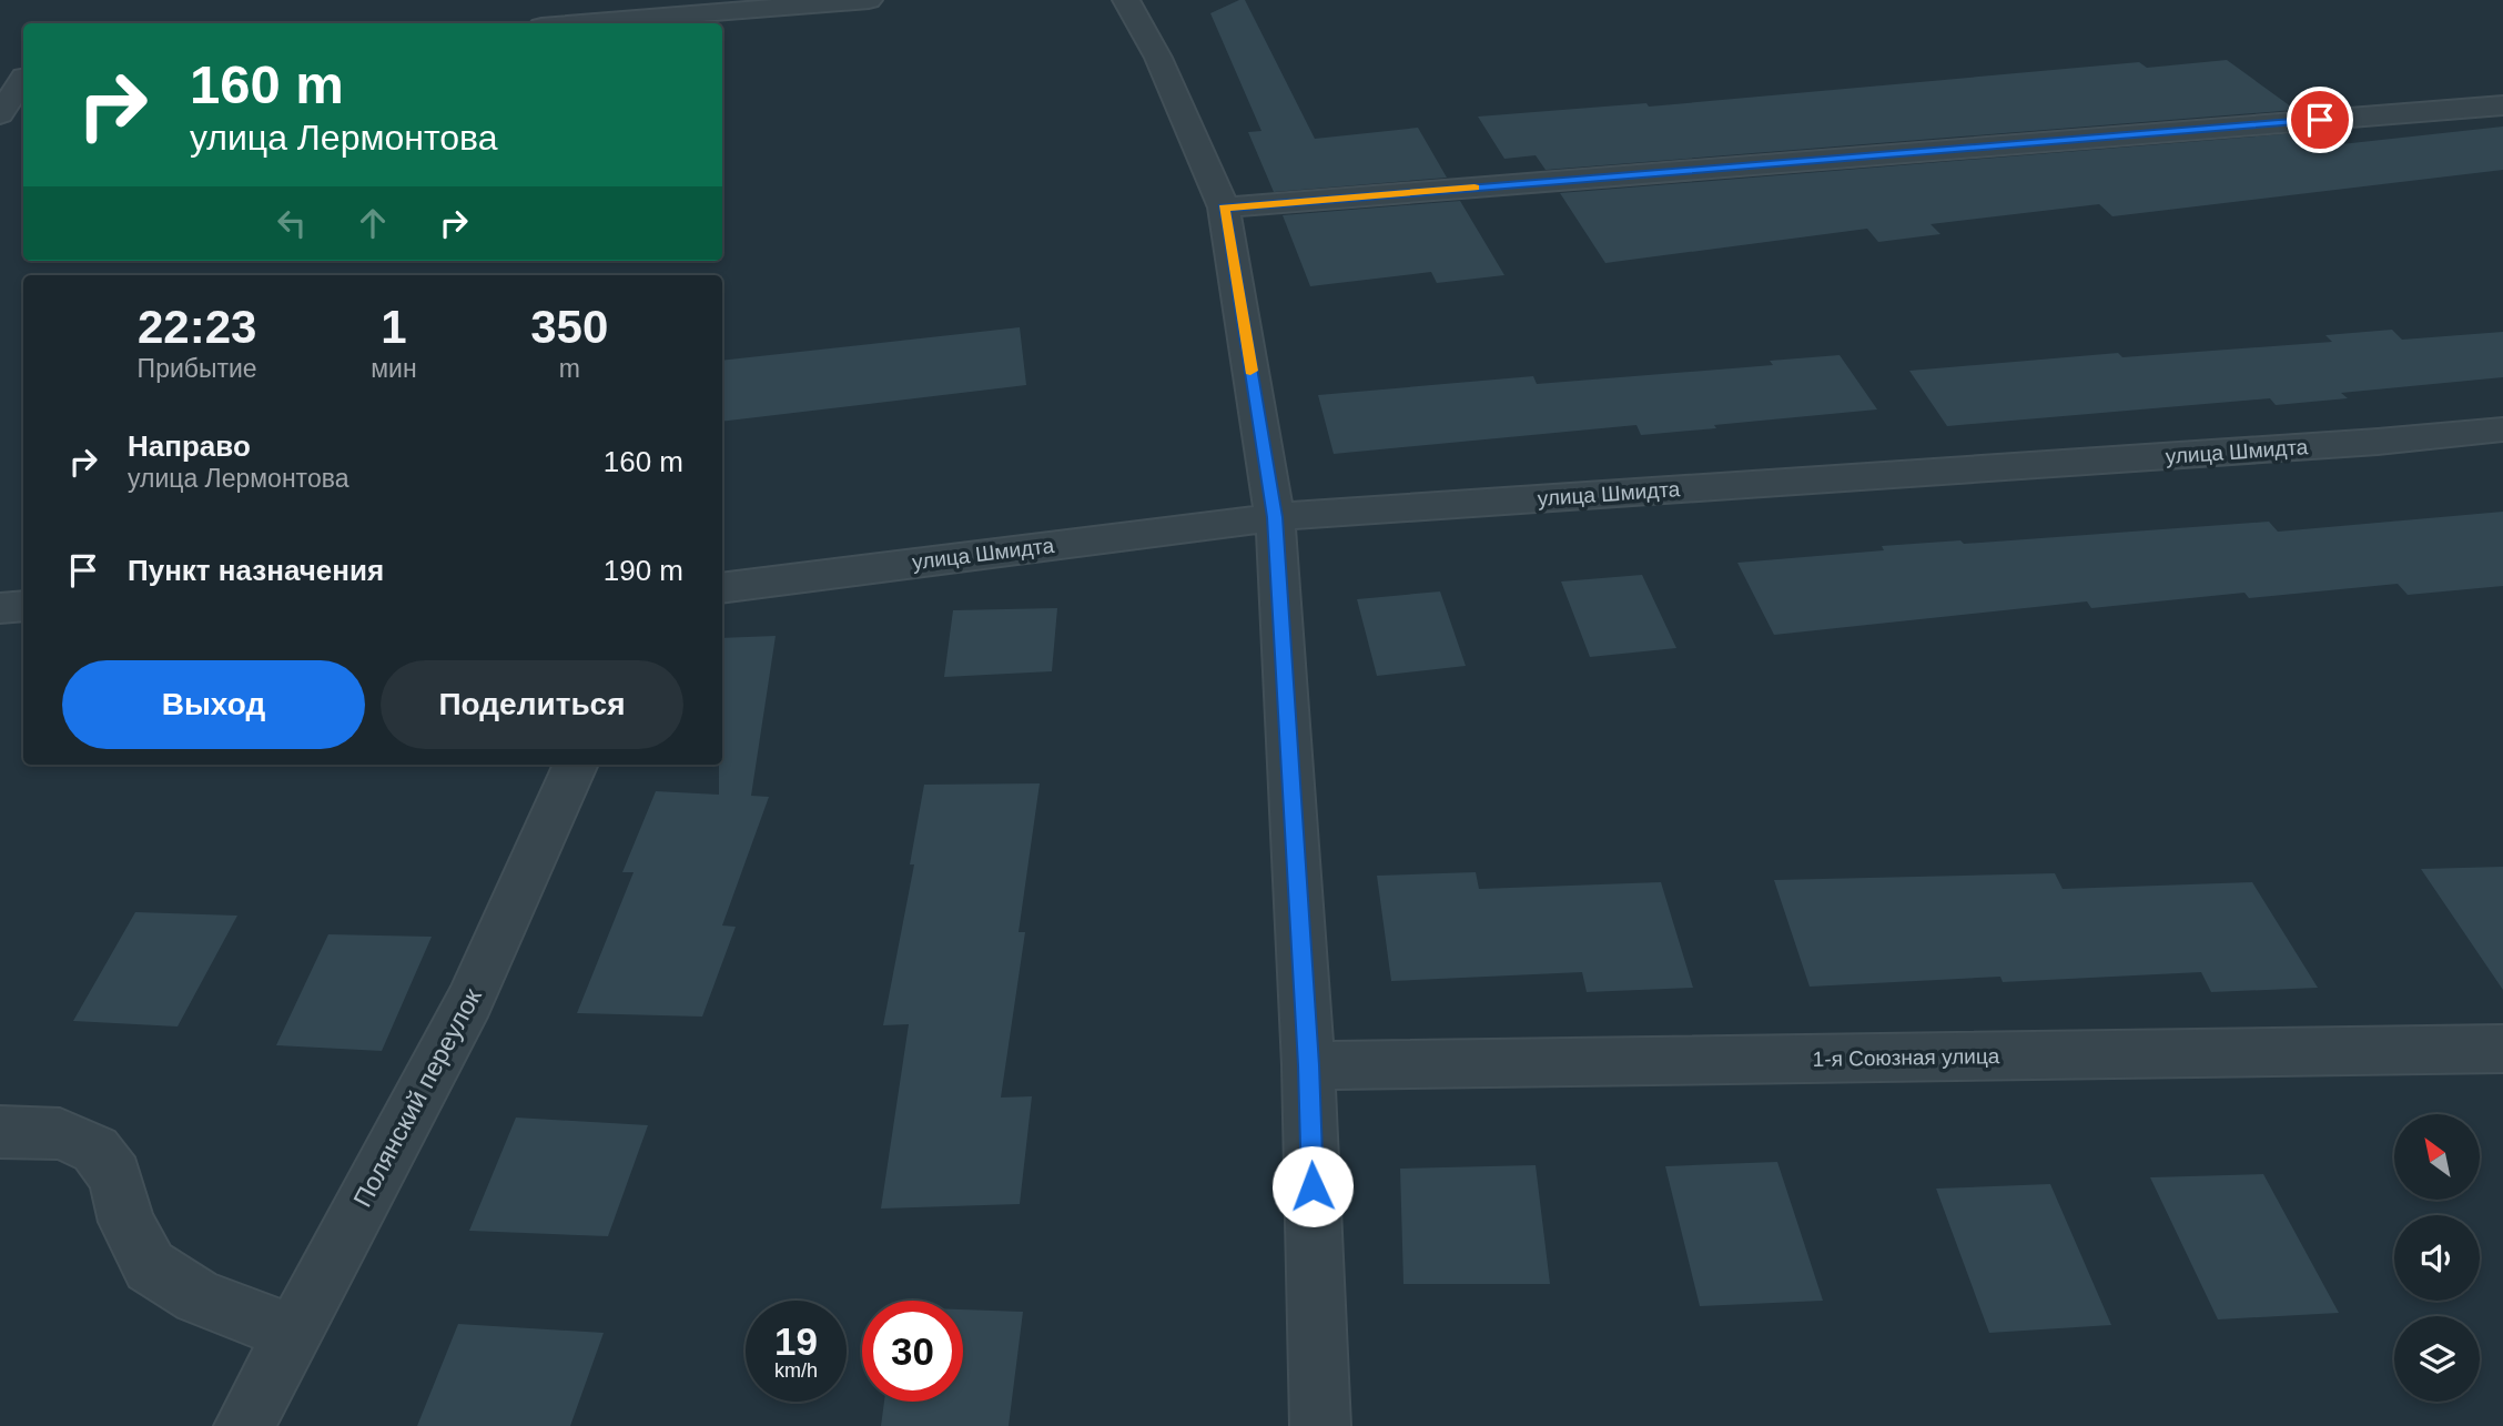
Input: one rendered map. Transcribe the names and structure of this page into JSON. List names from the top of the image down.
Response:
{
  "streets": {
    "street": ["улица Шмидта", "1-я Союзная улица", "Полянский переулок"]
  },
  "north": "top left",
  "page": {
    "turn": ["160 m", "улица Лермонтова"],
    "eta": [
      "22:23",
      "Прибытие",
      "1",
      "мин",
      "350",
      "m"
    ],
    "list": [
      {
        "name": "Направо",
        "note": "улица Лермонтова",
        "value": "160 m"
      },
      {
        "name": "Пункт назначения",
        "value": "190 m"
      }
    ],
    "buttons": ["Выход", "Поделиться"],
    "speed": "19 km/h",
    "limit": "30"
  }
}
